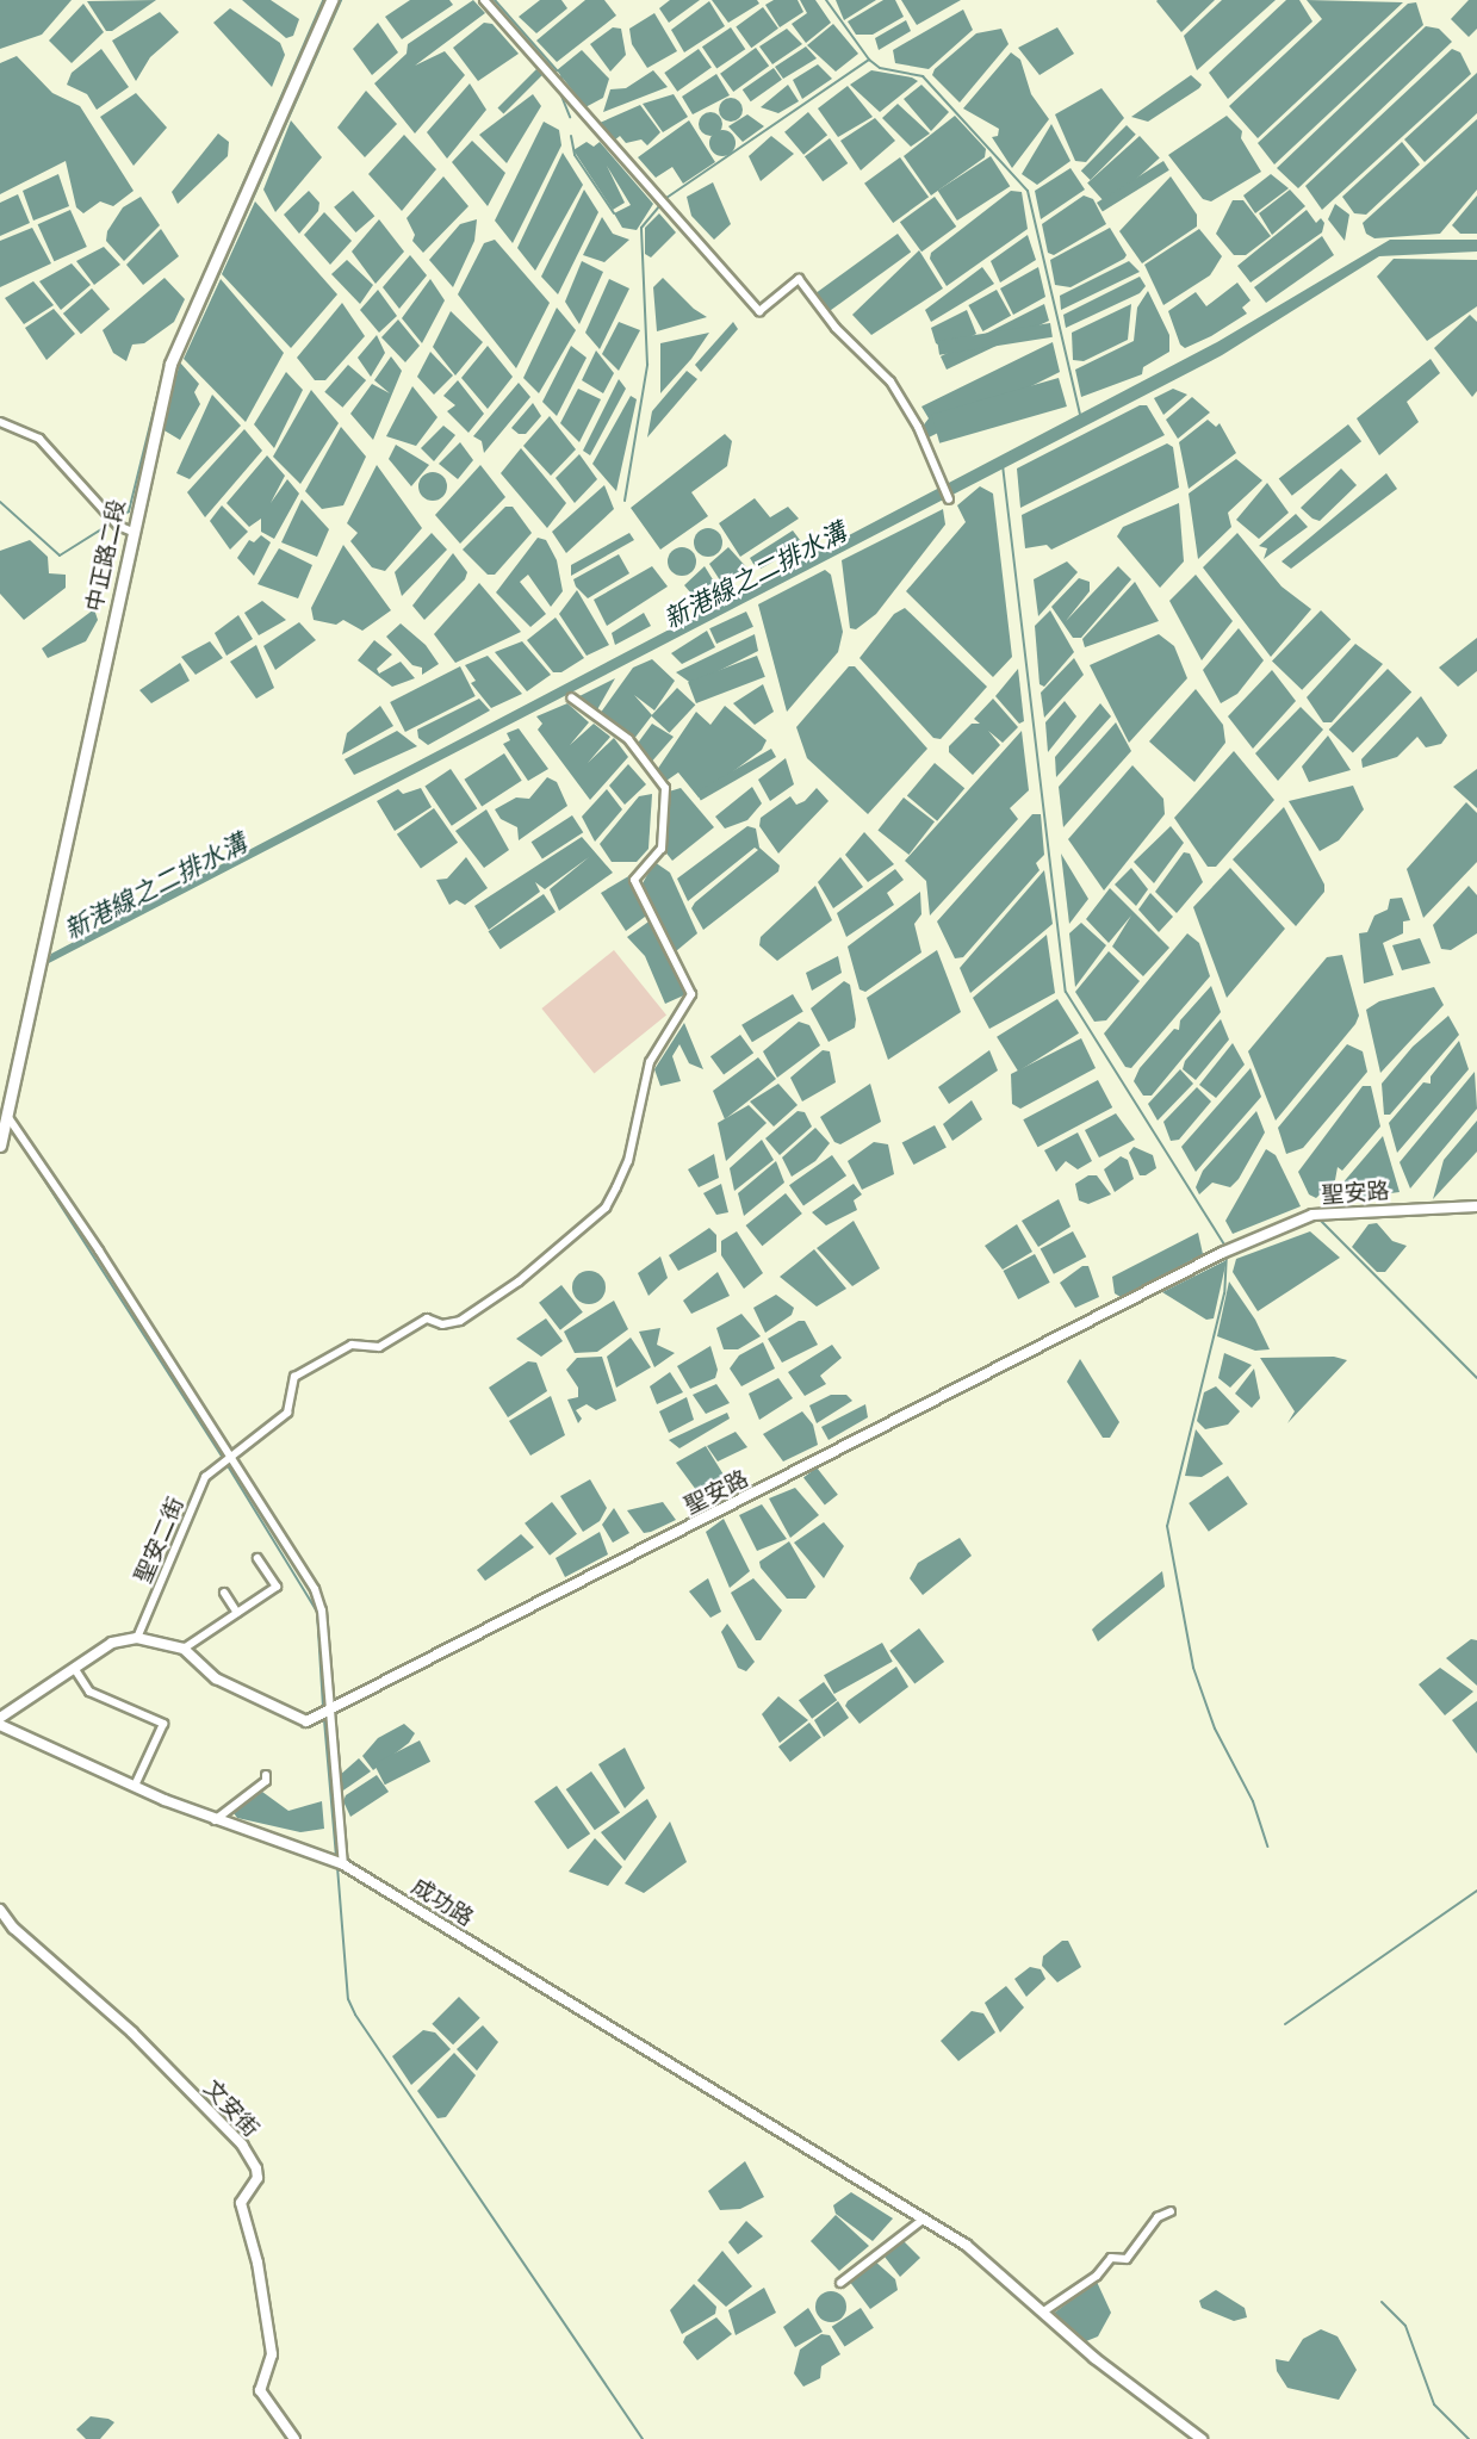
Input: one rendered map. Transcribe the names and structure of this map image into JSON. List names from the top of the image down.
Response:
{
  "streets": {
    "main road": ["中正路二段"],
    "street": [
      "聖安路",
      "聖安二街",
      "成功路",
      "文安街"
    ]
  },
  "crossings": [
    ["聖安路", "聖安二街"]
  ],
  "water": ["新港線之二排水溝"]
}
